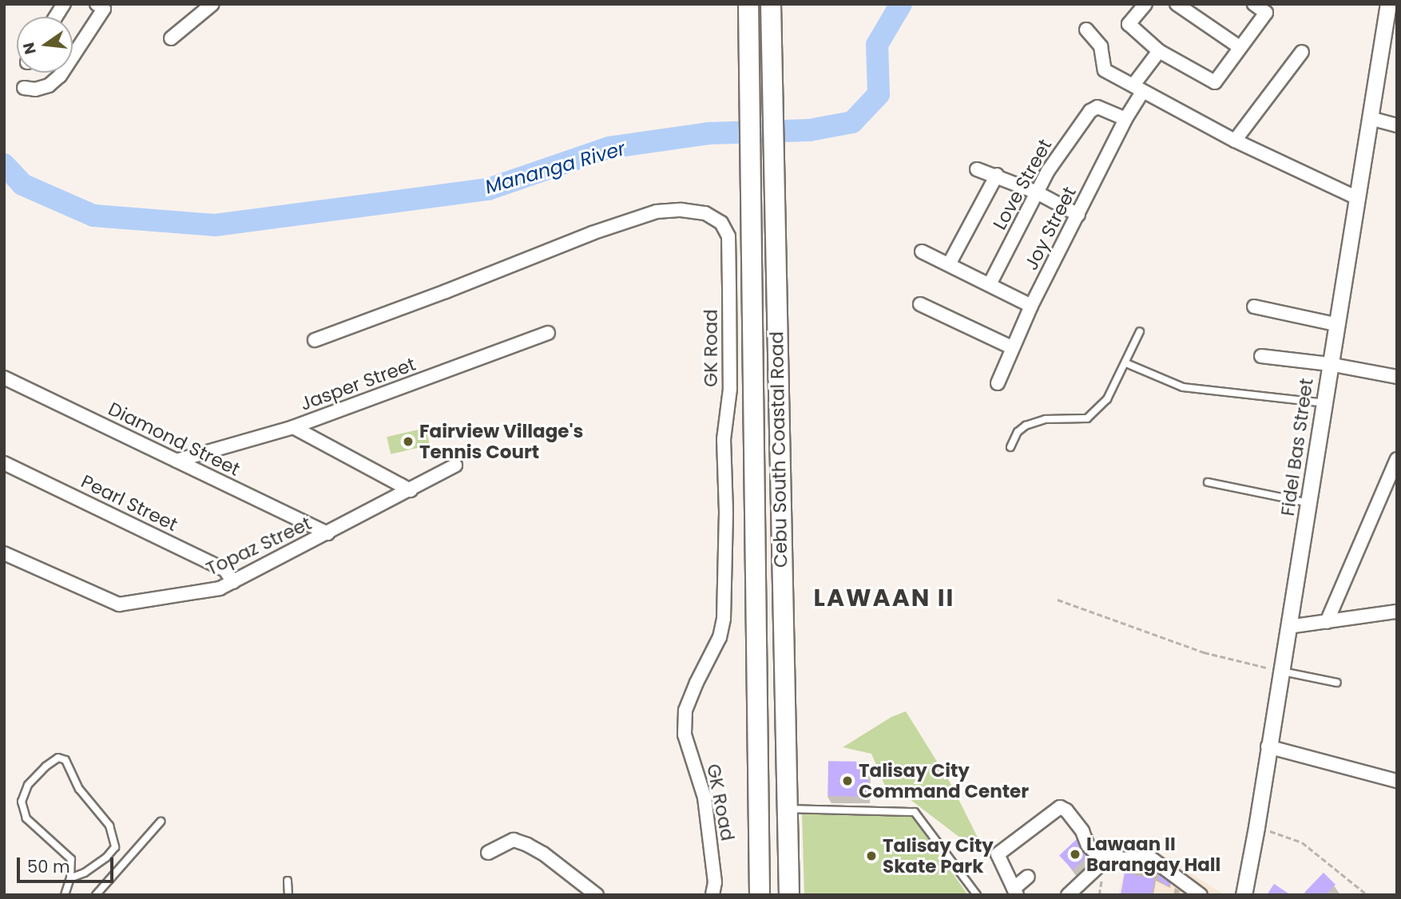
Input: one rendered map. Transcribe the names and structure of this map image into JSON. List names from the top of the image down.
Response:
{
  "streets": {
    "highway": ["Cebu South Coastal Road"],
    "street": [
      "Love Street",
      "Joy Street",
      "GK Road",
      "Jasper Street",
      "Diamond Street",
      "Fidel Bas Street",
      "Pearl Street",
      "Topaz Street"
    ]
  },
  "crossings": [
    ["Love Street", "Joy Street"],
    ["Jasper Street", "Diamond Street"],
    ["Diamond Street", "Topaz Street"],
    ["Pearl Street", "Topaz Street"]
  ],
  "districts": ["LAWAAN II"],
  "water": ["Mananga River"],
  "places": [
    "Fairview Village's Tennis Court",
    "Talisay City Command Center",
    "Lawaan II Barangay Hall",
    "Talisay City Skate Park"
  ],
  "scale_bar": "50 m",
  "north": "left"
}
